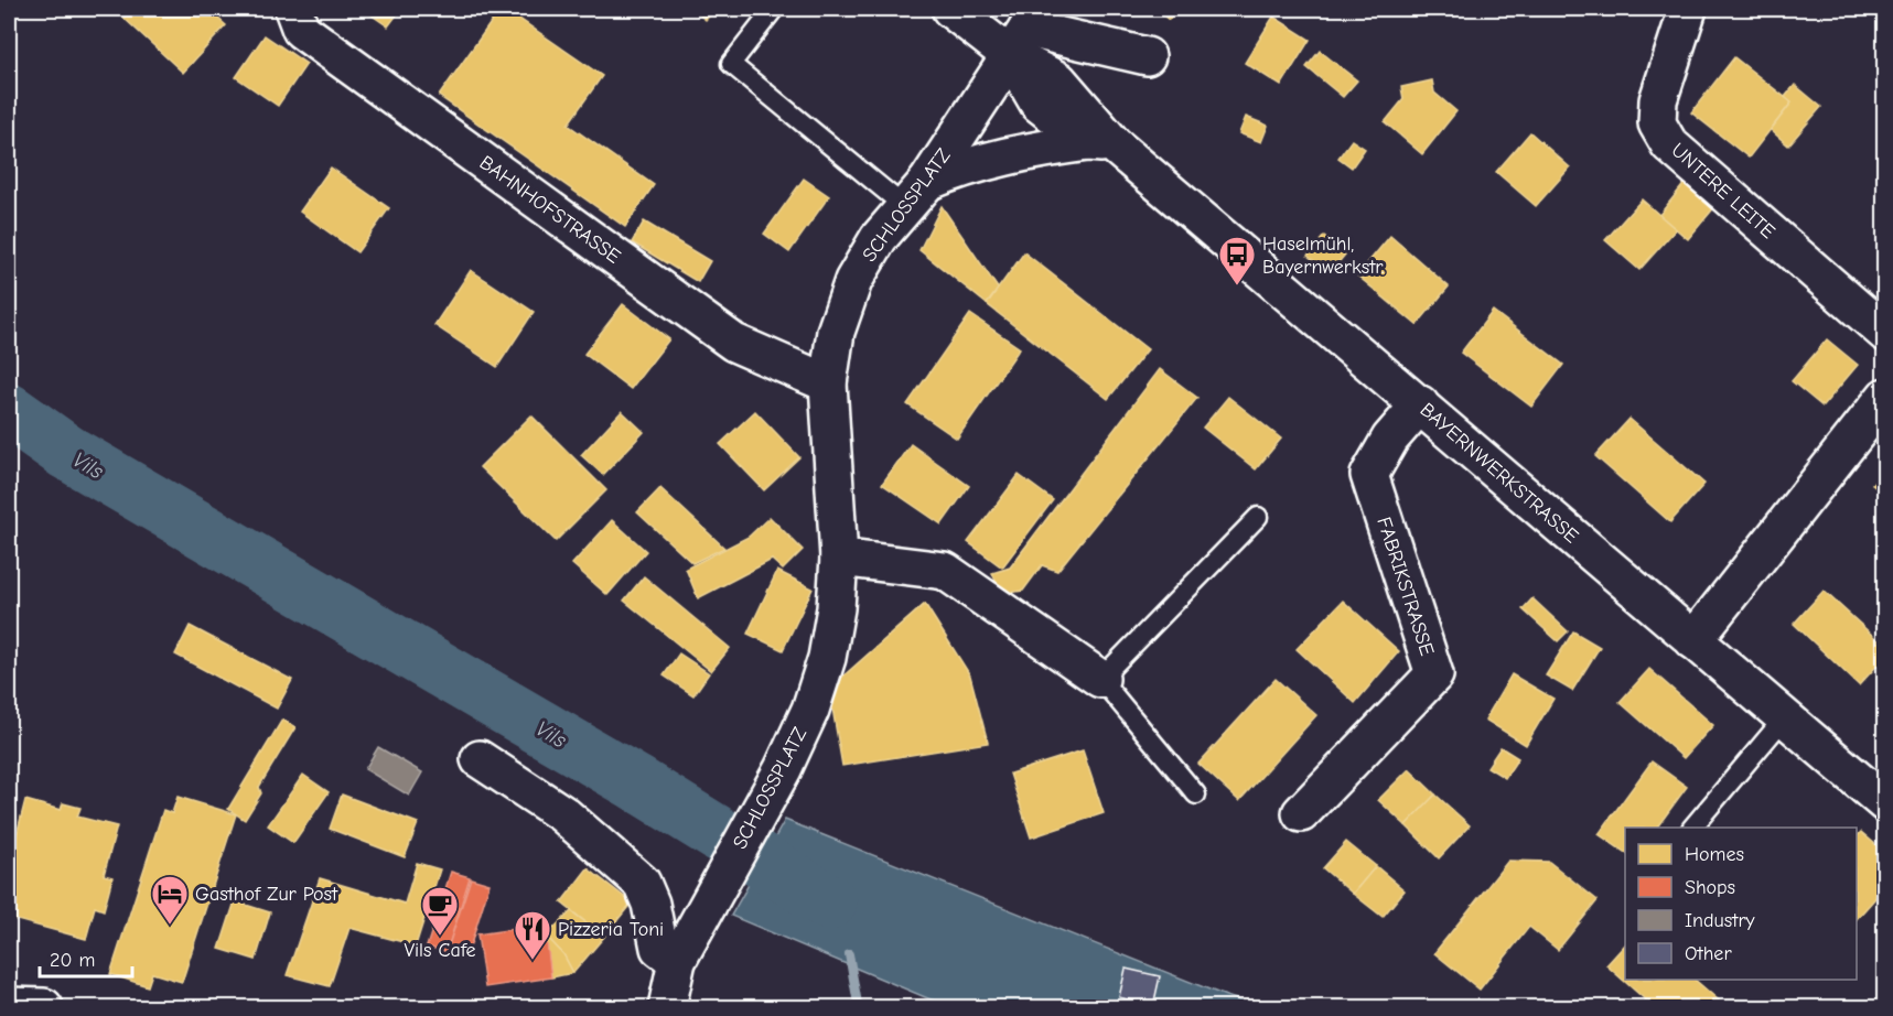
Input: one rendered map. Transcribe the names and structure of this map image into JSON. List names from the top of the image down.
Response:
{
  "streets": {
    "street": [
      "UNTERE LEITE",
      "SCHLOSSPLATZ",
      "BAHNHOFSTRASSE",
      "BAYERNWERKSTRASSE",
      "FABRIKSTRASSE"
    ]
  },
  "crossings": [
    ["SCHLOSSPLATZ", "BAHNHOFSTRASSE"],
    ["SCHLOSSPLATZ", "BAYERNWERKSTRASSE"],
    ["BAYERNWERKSTRASSE", "FABRIKSTRASSE"]
  ],
  "water": ["Vils"],
  "places": {
    "bus stop": ["Haselmühl, Bayernwerkstr."],
    "hotel": ["Gasthof Zur Post"],
    "cafe": ["Vils Cafe"],
    "restaurant": ["Pizzeria Toni"]
  },
  "legend": [
    "Homes",
    "Shops",
    "Industry",
    "Other"
  ],
  "scale_bar": "20 m"
}
